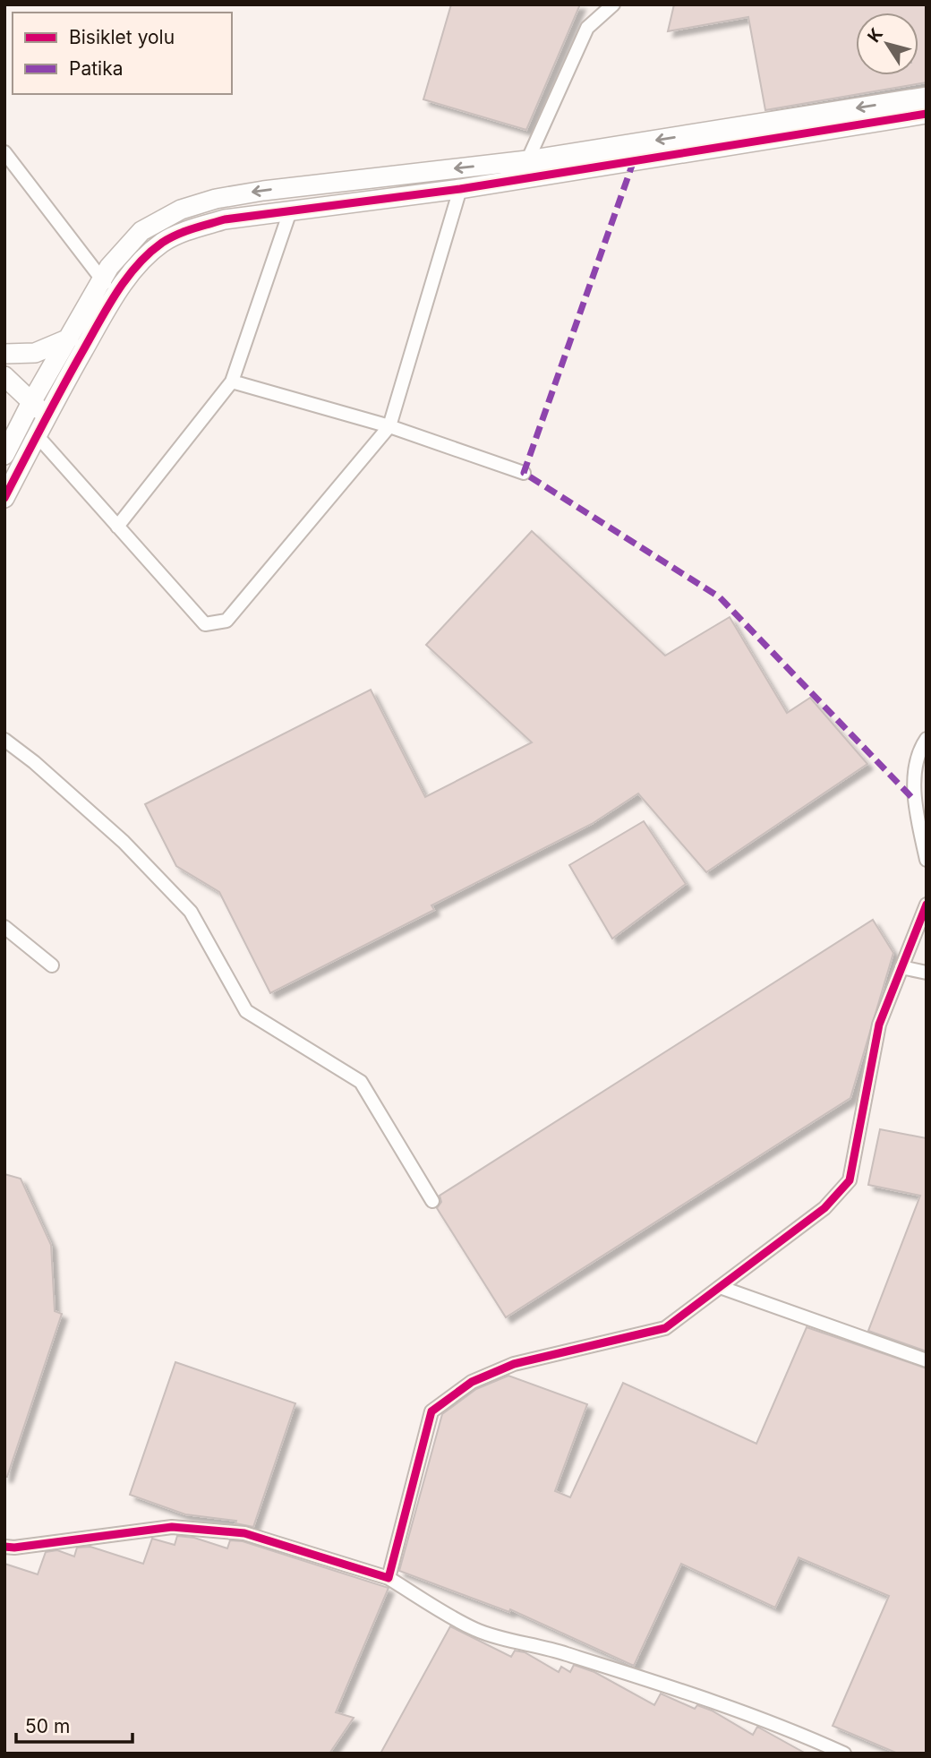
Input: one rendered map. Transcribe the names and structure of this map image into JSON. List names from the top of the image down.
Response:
{
  "legend": ["Bisiklet yolu", "Patika"],
  "scale_bar": "50 m",
  "north": "top left"
}
